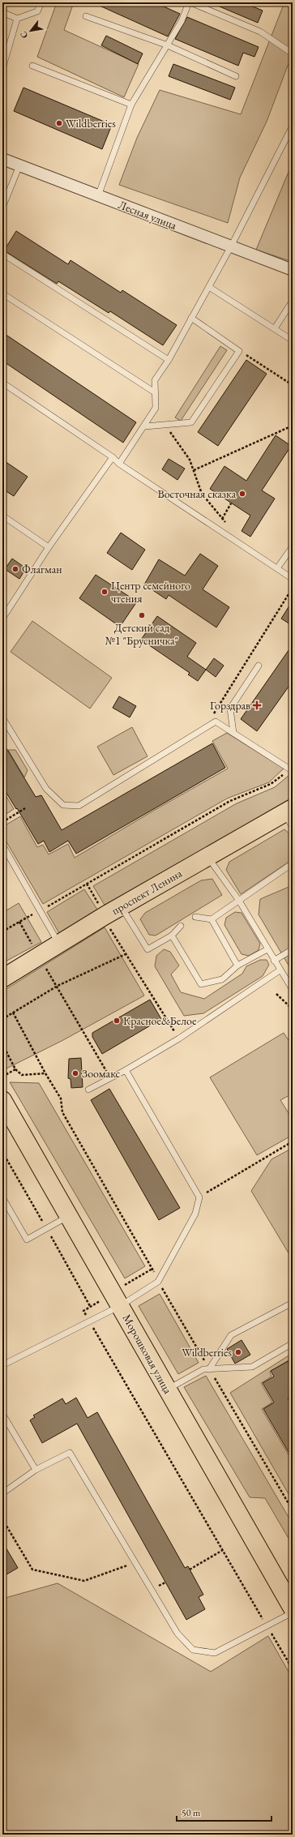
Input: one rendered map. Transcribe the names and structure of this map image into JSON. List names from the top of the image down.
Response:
{
  "streets": {
    "main road": ["проспект Ленина", "Морошковая улица"],
    "street": ["Лесная улица"]
  },
  "places": {
    "other": [
      "Wildberries",
      "Восточная сказка",
      "Флагман",
      "Центр семейного чтения",
      "Детский сад №1 \"Брусничка\"",
      "Красное&Белое",
      "Зоомакс",
      "Wildberriеs"
    ],
    "health": ["Горздрав"]
  },
  "scale_bar": "50 m",
  "north": "bottom left"
}
